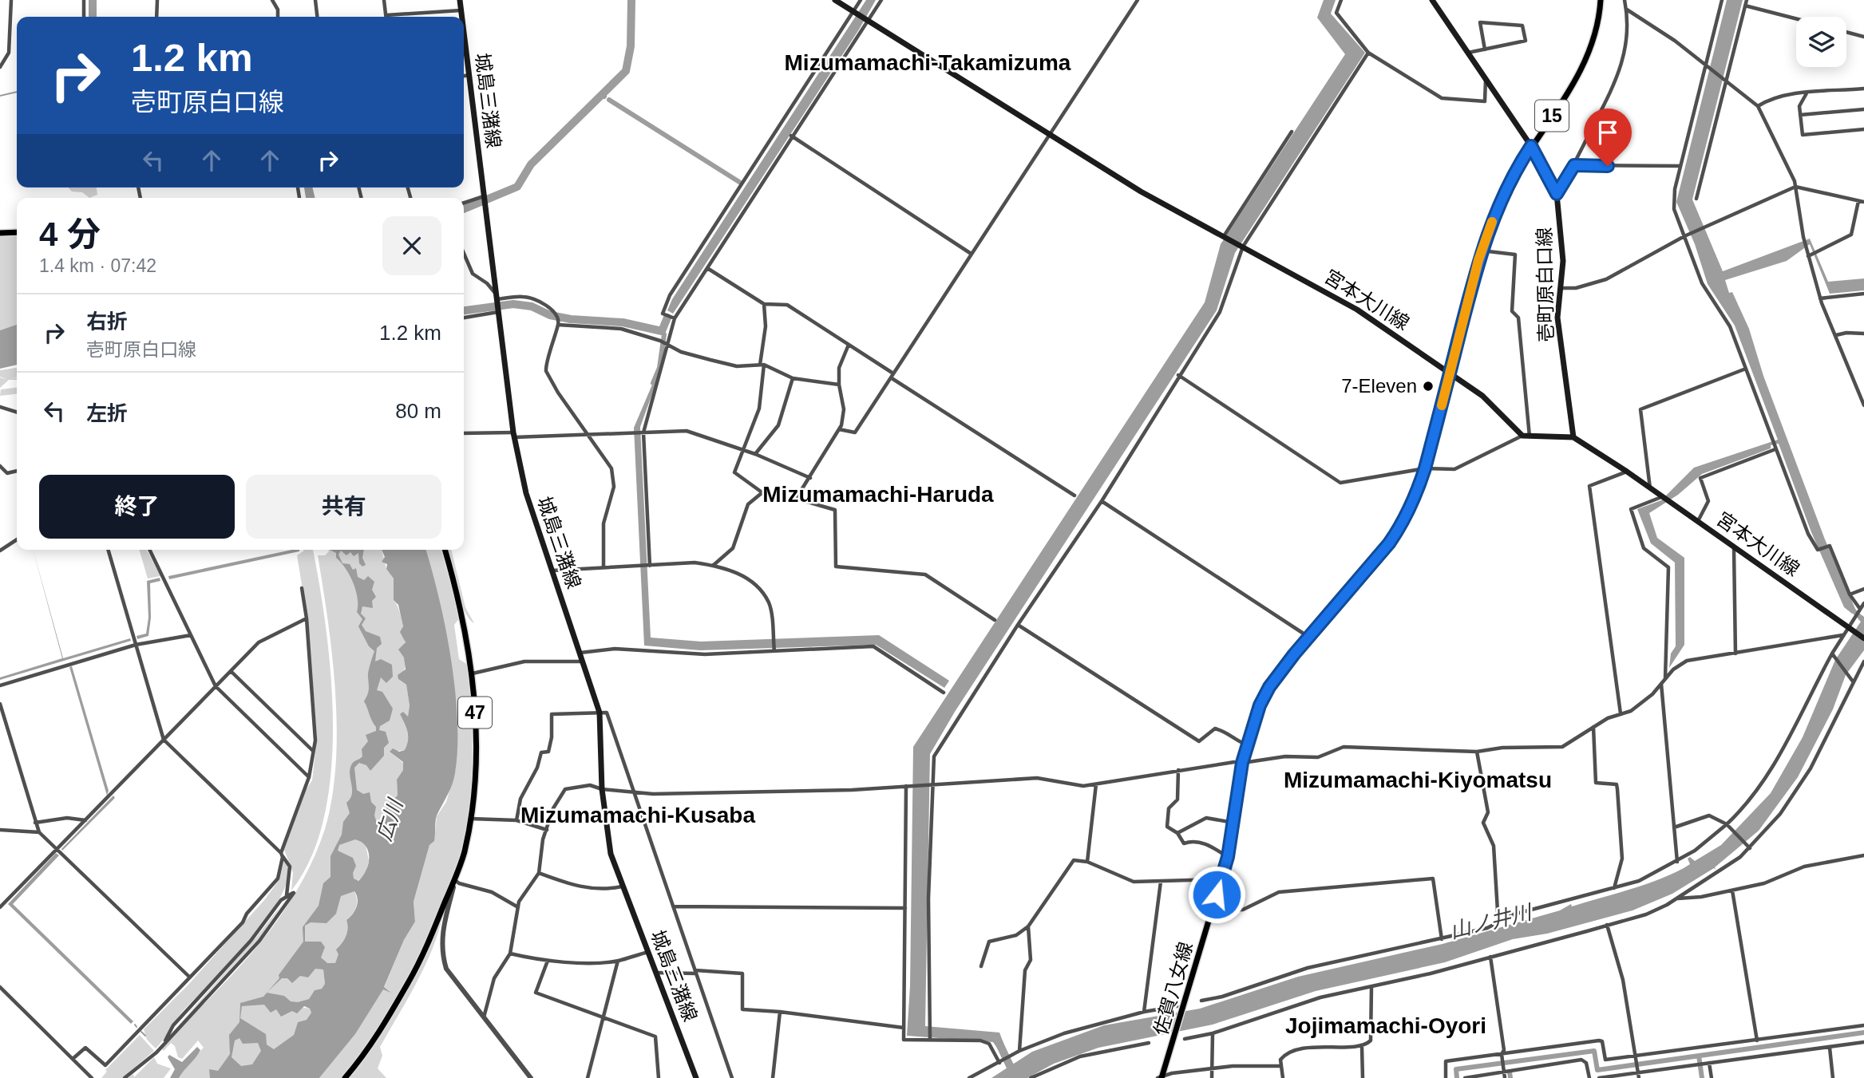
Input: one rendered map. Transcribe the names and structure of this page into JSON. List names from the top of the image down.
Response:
{
  "streets": {
    "main road": [
      "城島三潴線",
      "15",
      "壱町原白口線",
      "宮本大川線",
      "47",
      "佐賀八女線"
    ]
  },
  "crossings": [
    ["壱町原白口線", "宮本大川線"],
    ["壱町原白口線", "佐賀八女線"],
    ["宮本大川線", "佐賀八女線"]
  ],
  "districts": [
    "Mizumamachi-Takamizuma",
    "Mizumamachi-Haruda",
    "Mizumamachi-Kiyomatsu",
    "Mizumamachi-Kusaba",
    "Jojimamachi-Oyori"
  ],
  "water": ["広川", "山ノ井川"],
  "places": ["7-Eleven"],
  "page": {
    "turn": ["1.2 km", "壱町原白口線"],
    "heading": ["4 分", "1.4 km · 07:42"],
    "list": [
      {
        "name": "右折",
        "note": "壱町原白口線",
        "value": "1.2 km"
      },
      {
        "name": "左折",
        "value": "80 m"
      }
    ],
    "buttons": ["終了", "共有"]
  }
}
